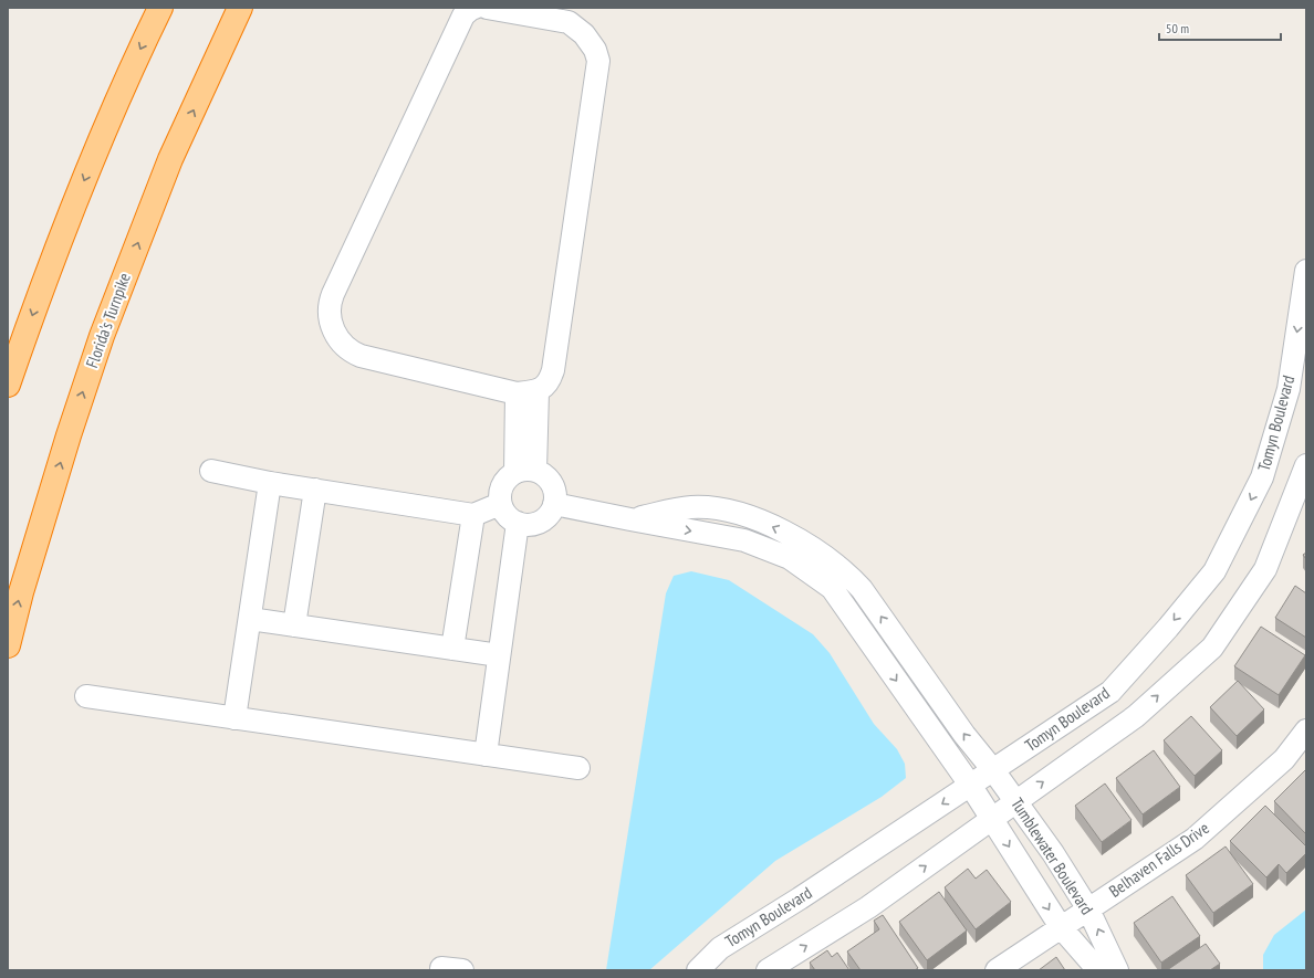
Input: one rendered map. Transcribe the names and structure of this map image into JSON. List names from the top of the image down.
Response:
{
  "streets": {
    "highway": ["Florida's Turnpike"],
    "street": ["Tomyn Boulevard", "Tumblewater Boulevard", "Belhaven Falls Drive"]
  },
  "crossings": [
    ["Tomyn Boulevard", "Tumblewater Boulevard"],
    ["Tumblewater Boulevard", "Belhaven Falls Drive"]
  ],
  "scale_bar": "50 m"
}
